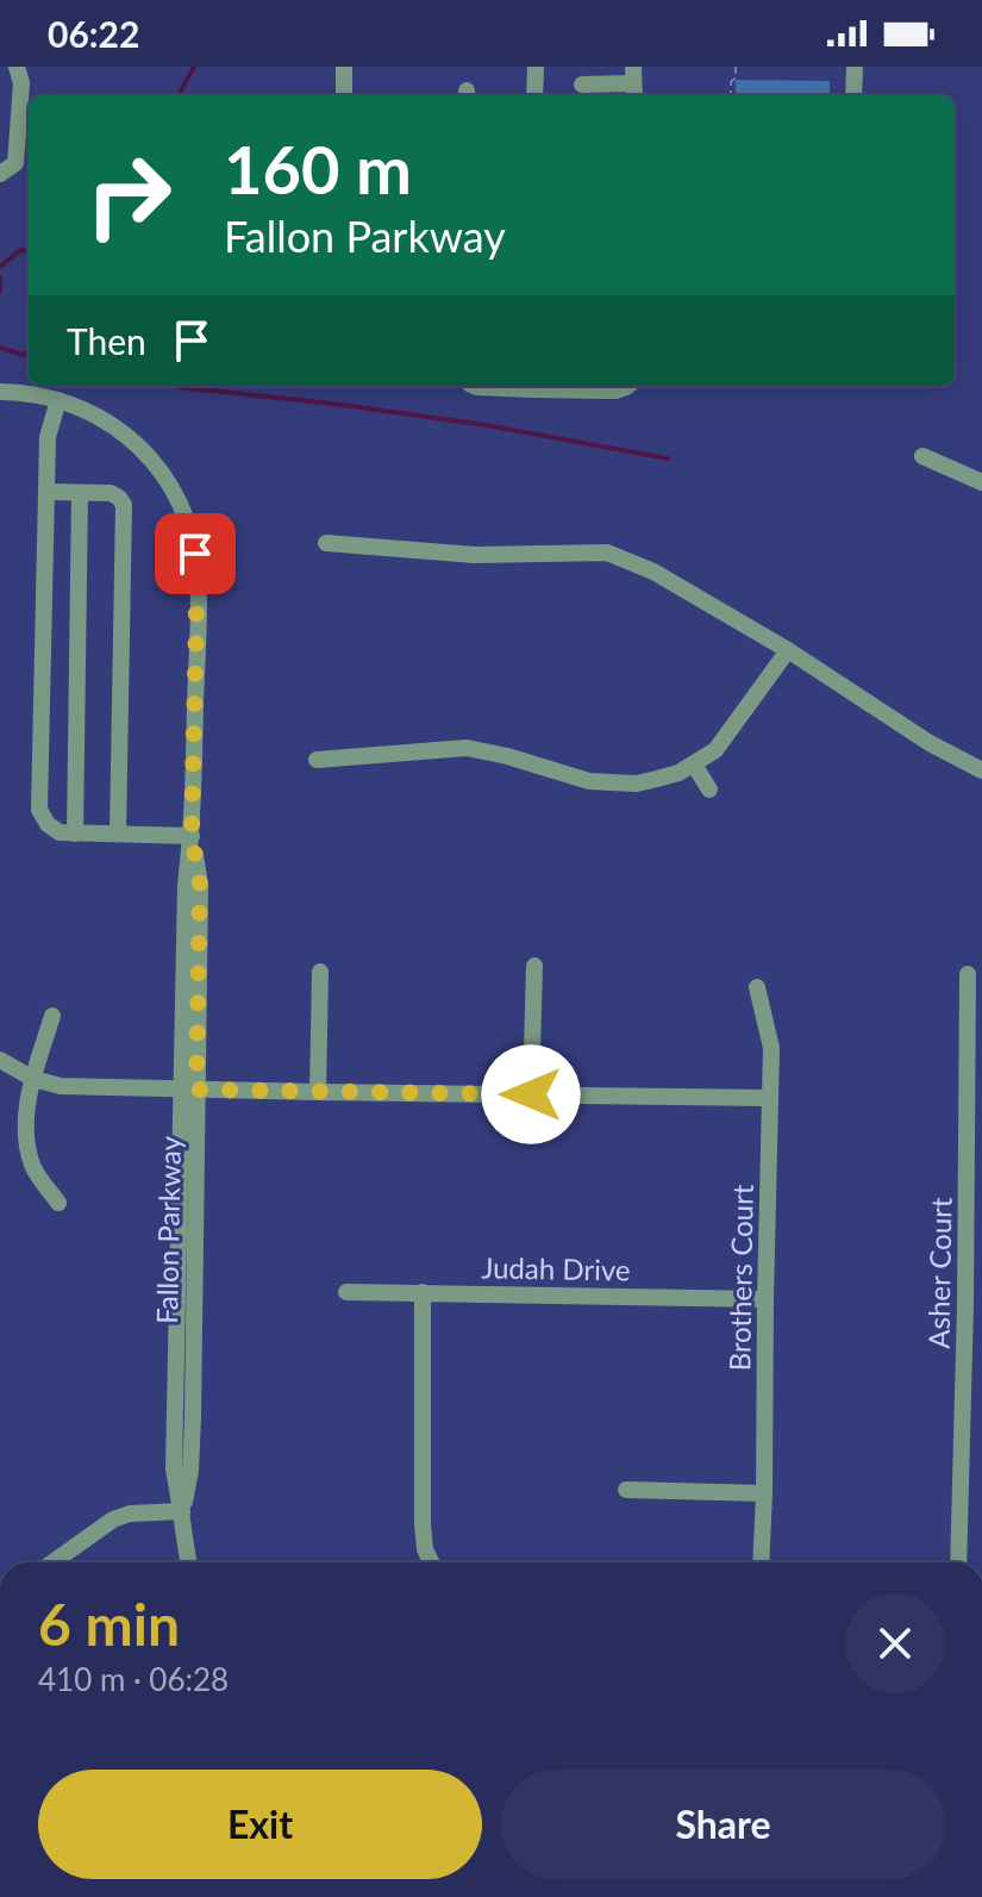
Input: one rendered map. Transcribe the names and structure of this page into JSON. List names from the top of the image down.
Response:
{
  "streets": {
    "street": [
      "Fallon Parkway",
      "Judah Drive",
      "Asher Court",
      "Brothers Court"
    ]
  },
  "crossings": [
    ["Judah Drive", "Brothers Court"]
  ],
  "page": {
    "status": "06:22",
    "turn": ["160 m", "Fallon Parkway"],
    "then": "Then",
    "heading": ["6 min", "410 m · 06:28"],
    "buttons": ["Exit", "Share"]
  }
}
